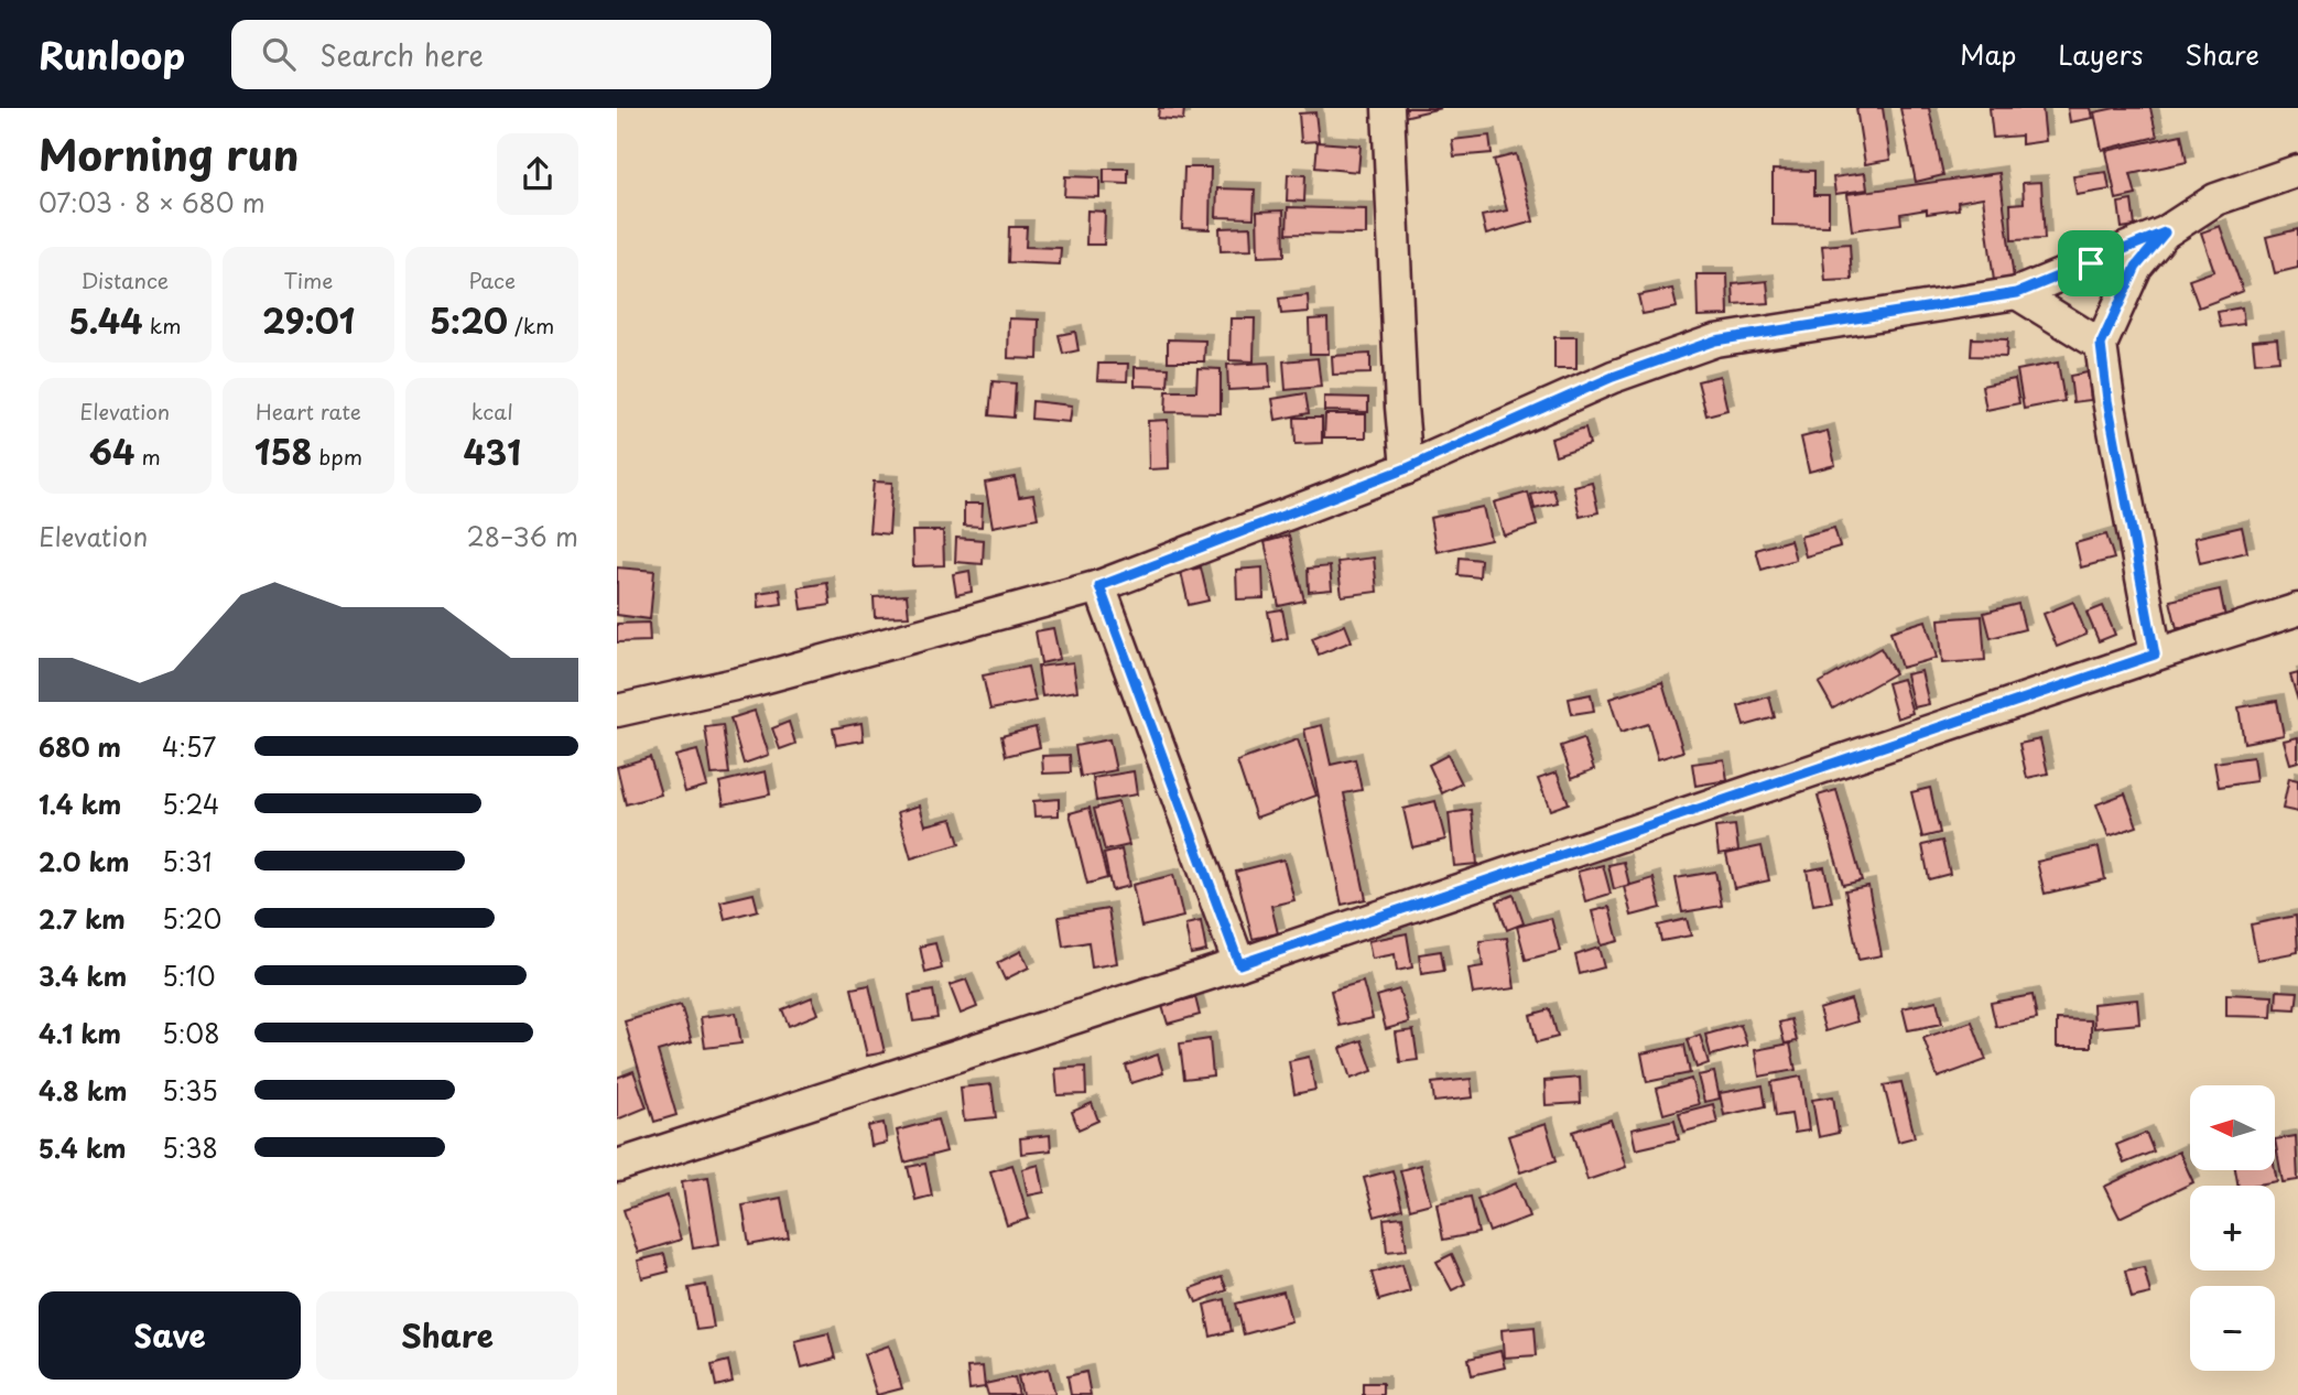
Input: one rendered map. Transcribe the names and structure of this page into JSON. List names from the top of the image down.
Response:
{
  "north": "left",
  "page": {
    "header": "Runloop",
    "search": "Search here",
    "nav": ["Map", "Layers", "Share"],
    "heading": ["Morning run", "07:03 · 8 × 680 m"],
    "stats": [
      ["Distance", "5.44 km"],
      ["Time", "29:01"],
      ["Pace", "5:20 /km"],
      ["Elevation", "64 m"],
      ["Heart rate", "158 bpm"],
      ["kcal", "431"]
    ],
    "chart": ["Elevation", "28–36 m"],
    "list": [
      {
        "name": "680 m",
        "note": "4:57"
      },
      {
        "name": "1.4 km",
        "note": "5:24"
      },
      {
        "name": "2.0 km",
        "note": "5:31"
      },
      {
        "name": "2.7 km",
        "note": "5:20"
      },
      {
        "name": "3.4 km",
        "note": "5:10"
      },
      {
        "name": "4.1 km",
        "note": "5:08"
      },
      {
        "name": "4.8 km",
        "note": "5:35"
      },
      {
        "name": "5.4 km",
        "note": "5:38"
      }
    ],
    "map_buttons": ["+", "−"],
    "buttons": ["Save", "Share"]
  }
}
